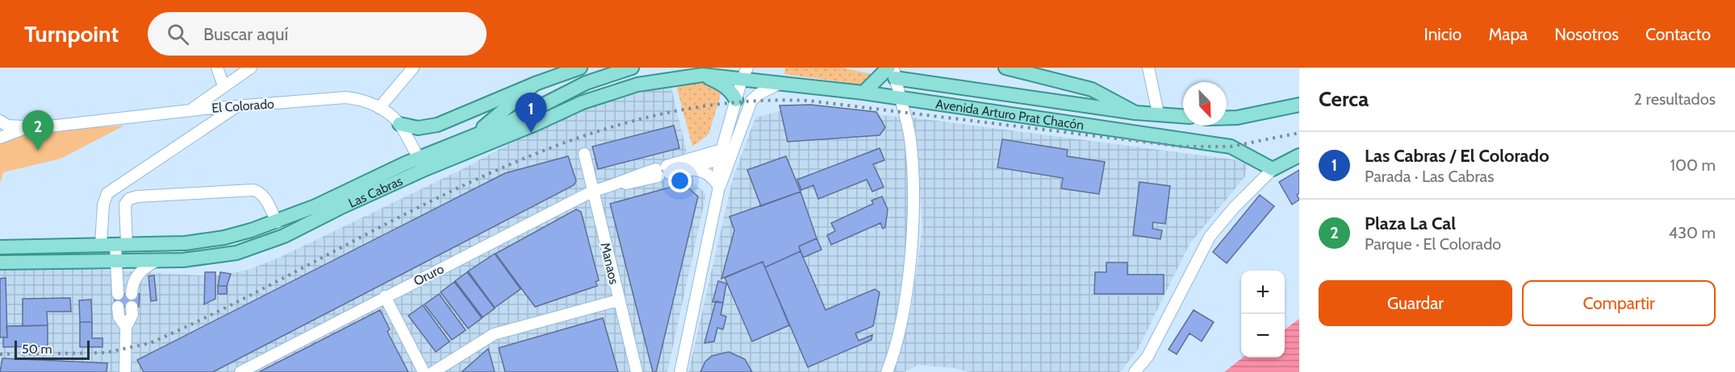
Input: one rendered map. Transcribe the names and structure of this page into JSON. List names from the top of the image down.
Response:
{
  "streets": {
    "main road": ["Avenida Arturo Prat Chacón", "Las Cabras"],
    "street": ["El Colorado", "Manaos", "Oruro"]
  },
  "crossings": [
    ["El Colorado", "Las Cabras"],
    ["Avenida Arturo Prat Chacón", "Las Cabras"],
    ["Manaos", "Oruro"]
  ],
  "scale_bar": "50 m",
  "north": "bottom right",
  "page": {
    "header": "Turnpoint",
    "search": "Buscar aquí",
    "nav": [
      "Inicio",
      "Mapa",
      "Nosotros",
      "Contacto"
    ],
    "heading": ["Cerca", "2 resultados"],
    "pins": ["1", "2"],
    "list": [
      {
        "mark": "1",
        "name": "Las Cabras / El Colorado",
        "note": "Parada · Las Cabras",
        "value": "100 m"
      },
      {
        "mark": "2",
        "name": "Plaza La Cal",
        "note": "Parque · El Colorado",
        "value": "430 m"
      }
    ],
    "buttons": ["Guardar", "Compartir"],
    "map_buttons": ["+", "−"],
    "scale": "50 m"
  }
}
